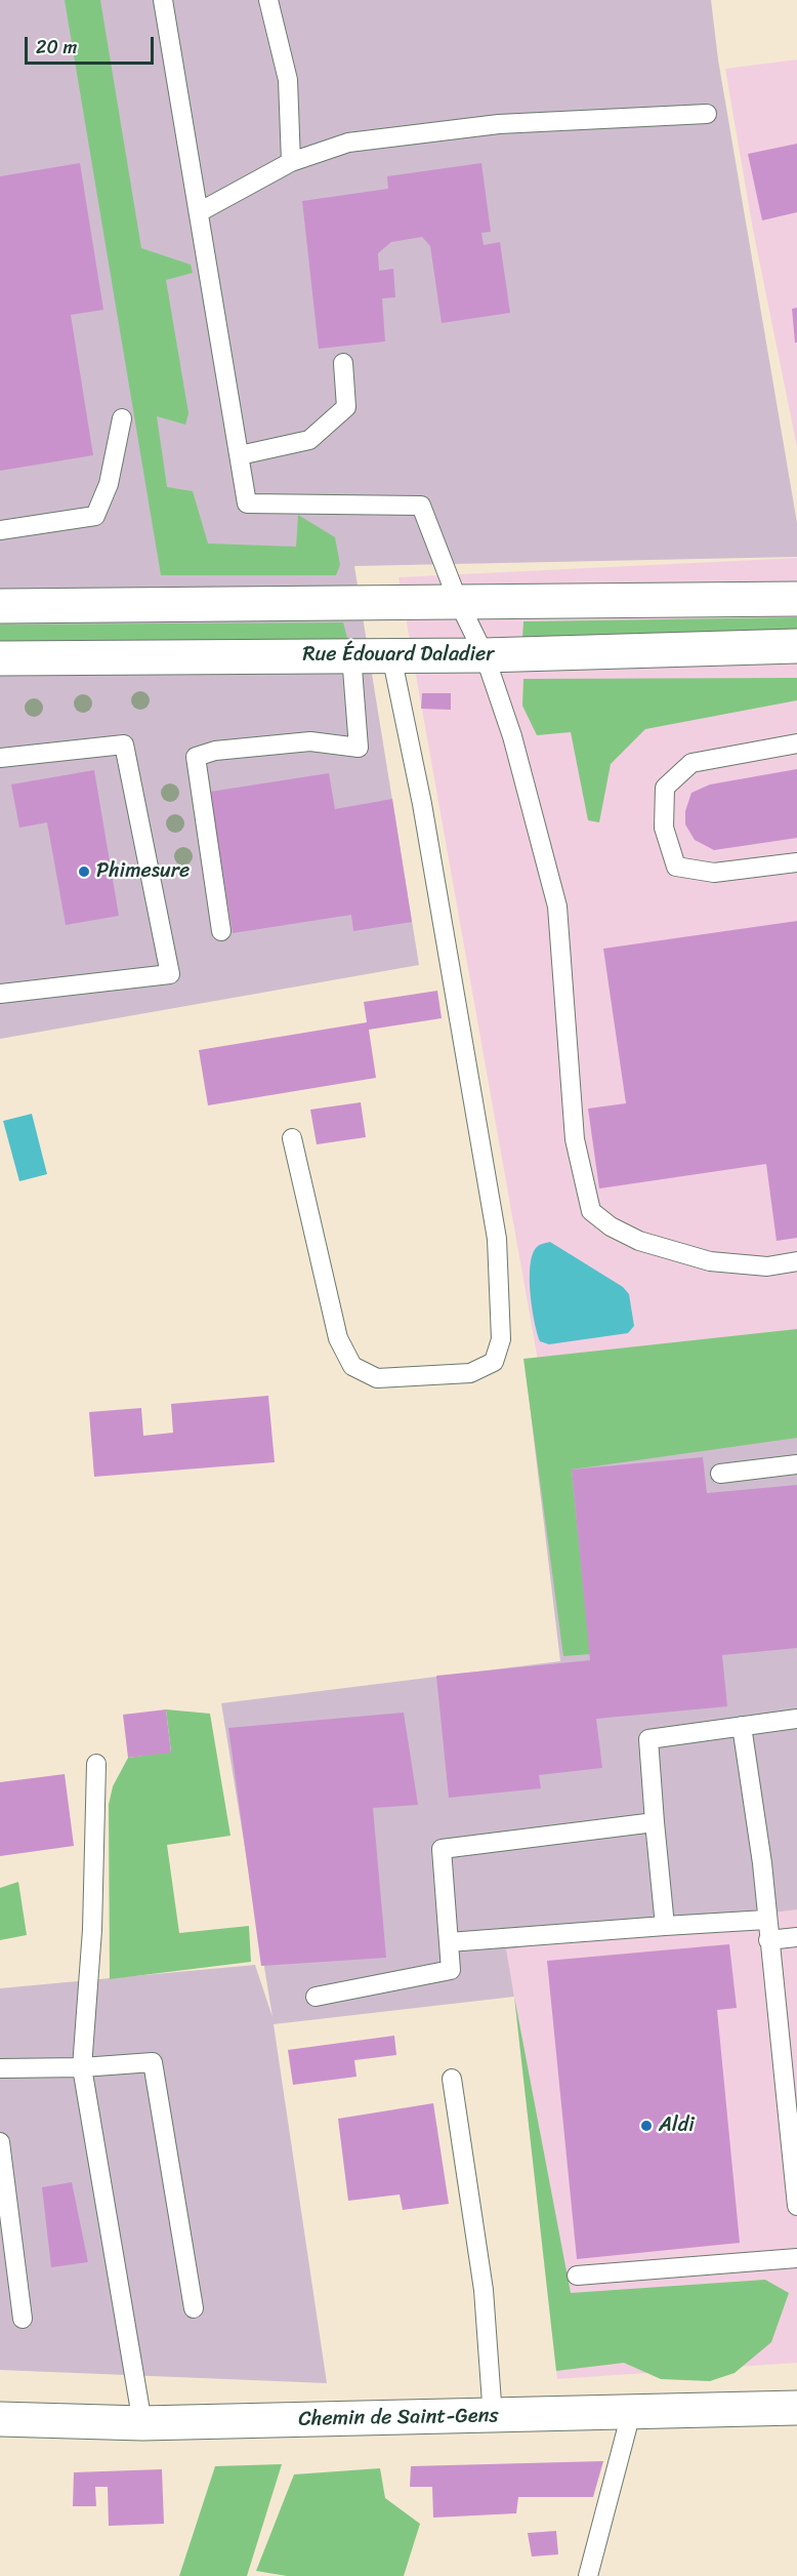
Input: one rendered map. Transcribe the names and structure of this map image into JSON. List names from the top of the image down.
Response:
{
  "streets": {
    "street": ["Rue Édouard Daladier", "Chemin de Saint-Gens"]
  },
  "places": ["Phimesure", "Aldi"],
  "scale_bar": "20 m"
}
